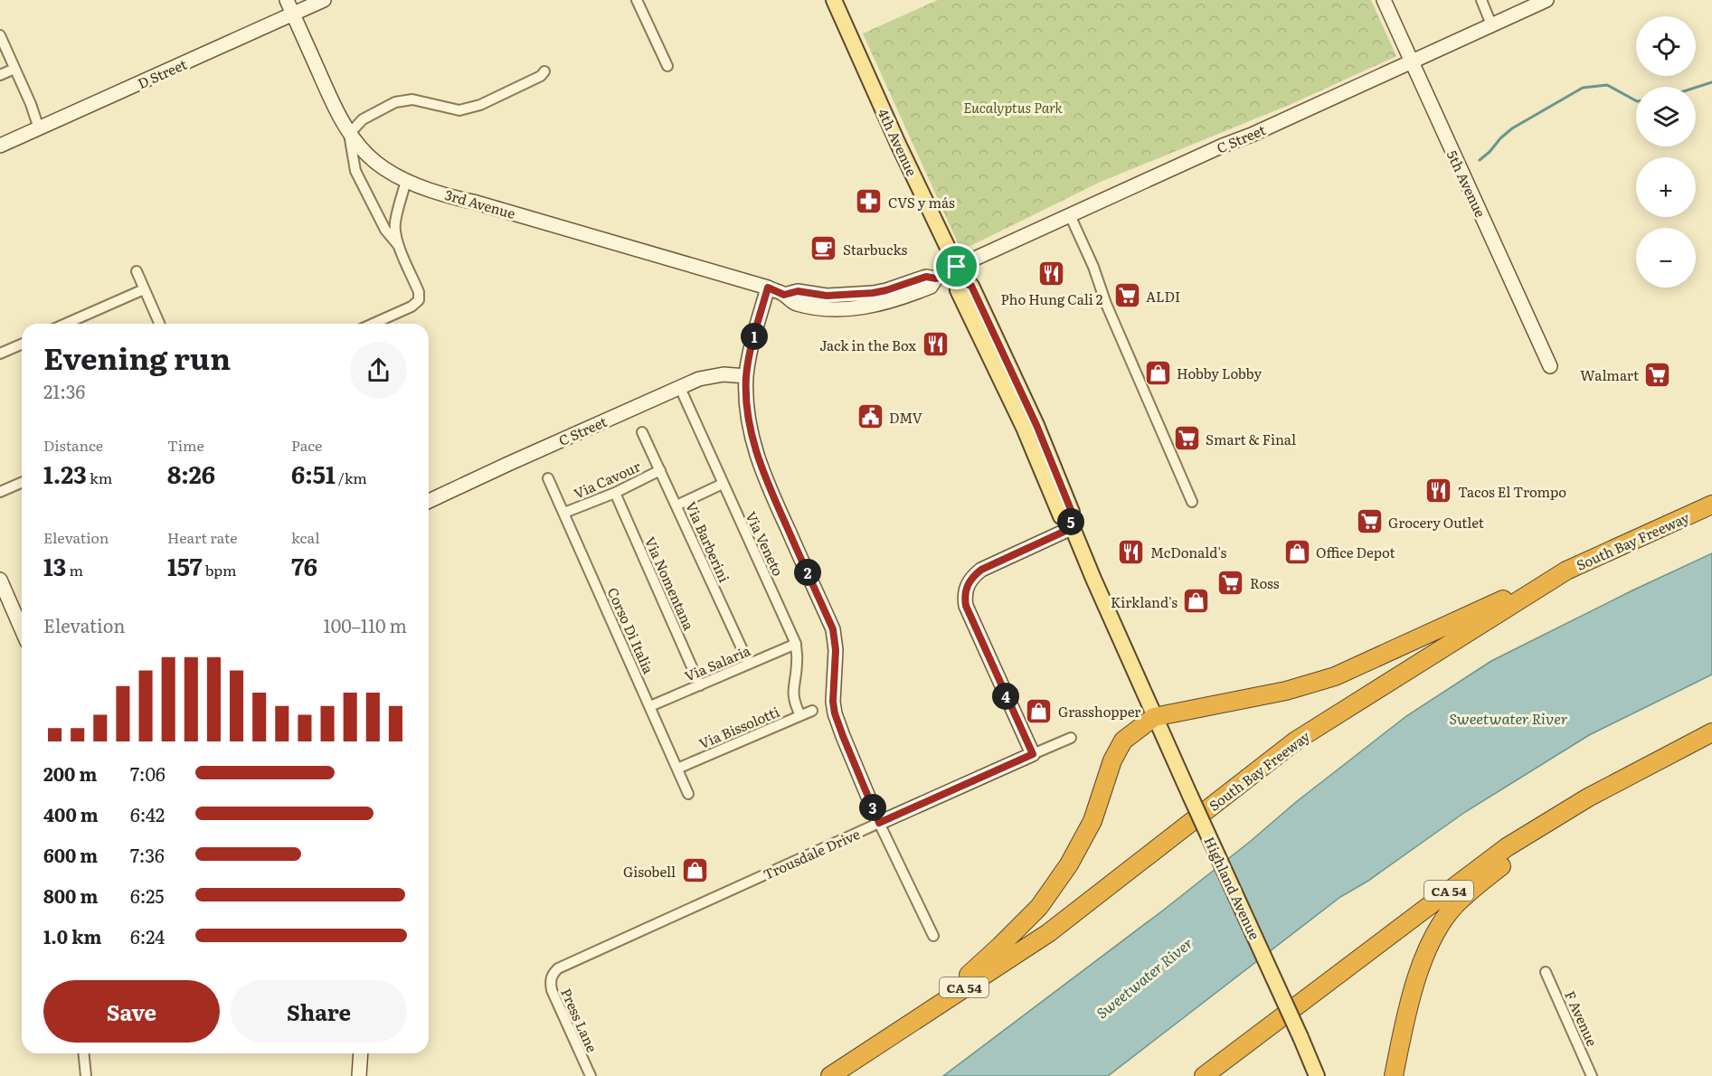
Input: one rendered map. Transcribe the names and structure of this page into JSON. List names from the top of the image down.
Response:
{
  "streets": {
    "highway": ["South Bay Freeway", "CA 54"],
    "main road": ["4th Avenue", "Highland Avenue"],
    "street": [
      "D Street",
      "C Street",
      "5th Avenue",
      "3rd Avenue",
      "Via Cavour",
      "Via Barberini",
      "Via Veneto",
      "Via Nomentana",
      "Corso Di Italia",
      "Via Salaria",
      "Via Bissolotti",
      "Trousdale Drive",
      "F Avenue",
      "Press Lane"
    ]
  },
  "crossings": [
    ["D Street", "3rd Avenue"],
    ["C Street", "4th Avenue"],
    ["C Street", "5th Avenue"],
    ["C Street", "3rd Avenue"],
    ["C Street", "Via Veneto"],
    ["4th Avenue", "Highland Avenue"],
    ["Via Cavour", "Via Barberini"],
    ["Via Cavour", "Via Nomentana"],
    ["Via Cavour", "Corso Di Italia"],
    ["Via Barberini", "Via Salaria"],
    ["Via Veneto", "Via Salaria"],
    ["Via Veneto", "Via Bissolotti"],
    ["Via Nomentana", "Via Salaria"],
    ["Corso Di Italia", "Via Salaria"],
    ["Corso Di Italia", "Via Bissolotti"],
    ["Trousdale Drive", "Press Lane"]
  ],
  "water": ["Sweetwater River"],
  "parks": ["Eucalyptus Park"],
  "places": {
    "pharmacy": ["CVS y más"],
    "cafe": ["Starbucks"],
    "restaurant": [
      "Pho Hung Cali 2",
      "Jack in the Box",
      "Tacos El Trompo",
      "McDonald's"
    ],
    "supermarket": [
      "ALDI",
      "Walmart",
      "Smart & Final",
      "Grocery Outlet",
      "Ross"
    ],
    "shop": [
      "Hobby Lobby",
      "Office Depot",
      "Kirkland's",
      "Grasshopper",
      "Gisobell"
    ],
    "public building": ["DMV"]
  },
  "page": {
    "map_buttons": ["+", "−"],
    "pins": [
      "1",
      "5",
      "2",
      "4",
      "3"
    ],
    "heading": ["Evening run", "21:36"],
    "stats": [
      ["Distance", "1.23 km"],
      ["Time", "8:26"],
      ["Pace", "6:51 /km"],
      ["Elevation", "13 m"],
      ["Heart rate", "157 bpm"],
      ["kcal", "76"]
    ],
    "chart": ["Elevation", "100–110 m"],
    "list": [
      {
        "name": "200 m",
        "note": "7:06"
      },
      {
        "name": "400 m",
        "note": "6:42"
      },
      {
        "name": "600 m",
        "note": "7:36"
      },
      {
        "name": "800 m",
        "note": "6:25"
      },
      {
        "name": "1.0 km",
        "note": "6:24"
      }
    ],
    "buttons": ["Save", "Share"]
  }
}
